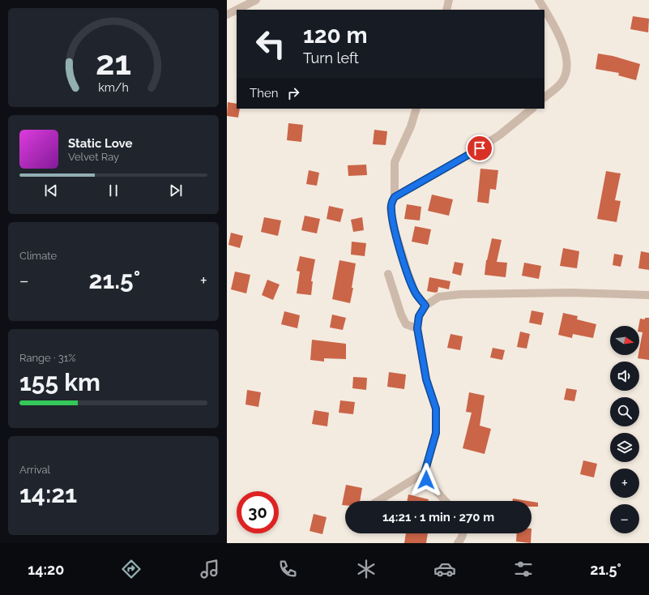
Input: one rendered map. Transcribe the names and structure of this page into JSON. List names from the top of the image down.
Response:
{
  "north": "right",
  "page": {
    "turn": ["120 m", "Turn left"],
    "then": "Then",
    "song": ["Static Love", "Velvet Ray"],
    "tile": [
      "Climate",
      ["Range · 31%", "155 km"],
      ["Arrival", "14:21"]
    ],
    "heat": ["−", "21.5°", "+"],
    "map_buttons": ["+", "−"],
    "limit": "30",
    "trip": "14:21 · 1 min · 270 m",
    "tabs": ["14:20", "21.5°"],
    "gauge": ["21", "km/h"]
  }
}
